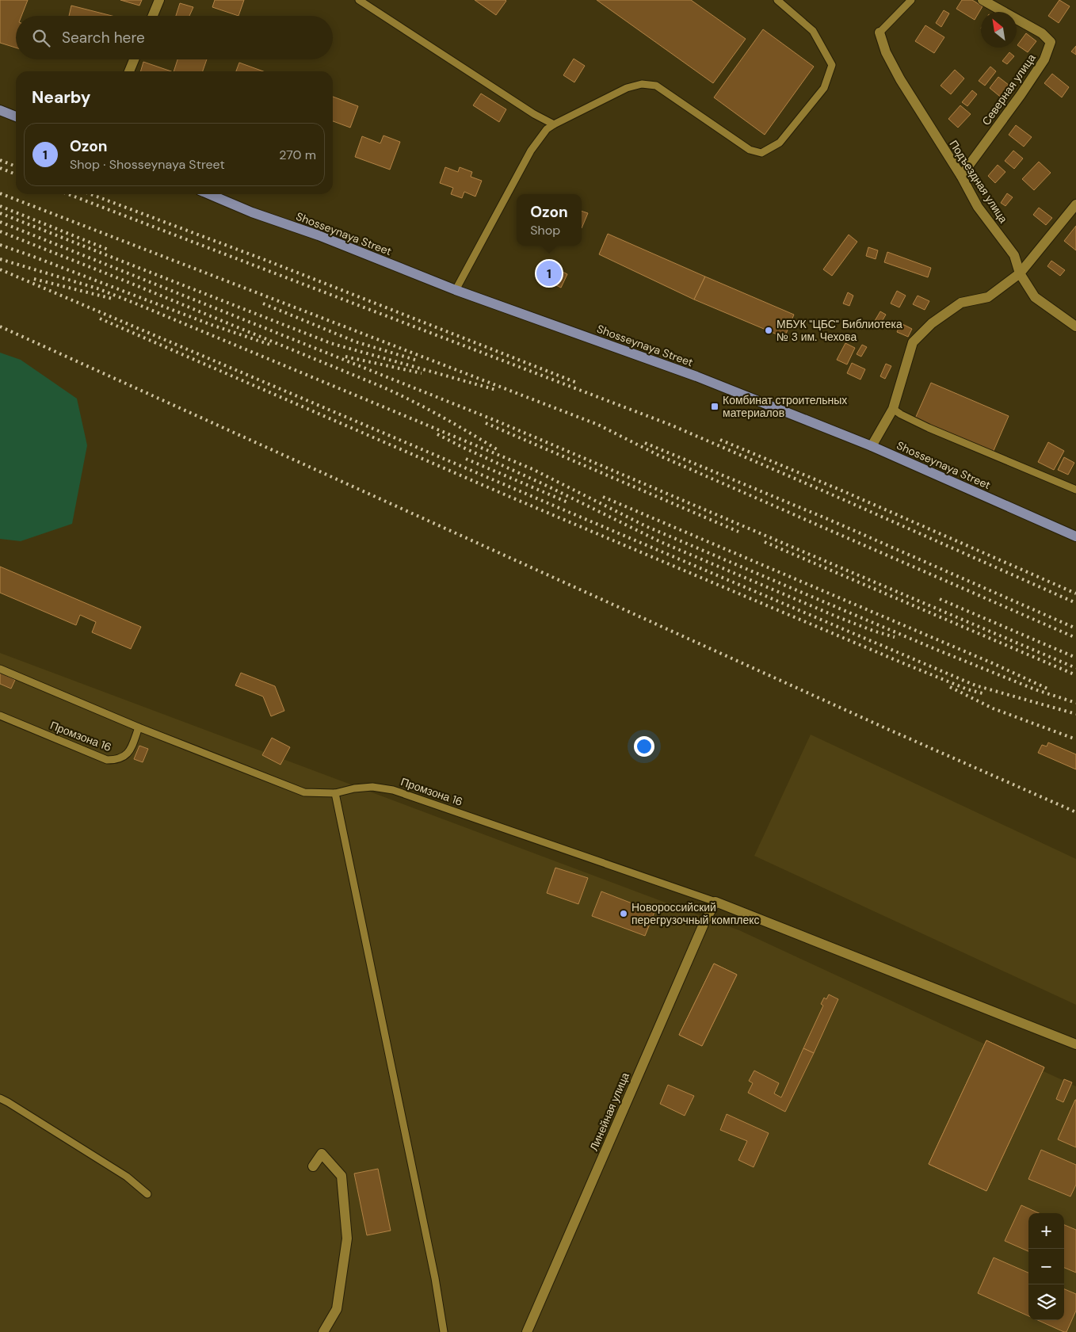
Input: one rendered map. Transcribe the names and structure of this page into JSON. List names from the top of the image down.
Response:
{
  "streets": {
    "main road": ["Shosseynaya Street"],
    "street": ["Северная улица", "Подъездная улица", "Линейная улица"],
    "lane": ["Промзона 16"]
  },
  "crossings": [
    ["Северная улица", "Подъездная улица"],
    ["Промзона 16", "Линейная улица"]
  ],
  "places": {
    "other": ["МБУК \"ЦБС\" Библиотека № 3 им. Чехова", "Новороссийский перегрузочный комплекс"],
    "transit": ["Комбинат строительных материалов"]
  },
  "north": "top left",
  "page": {
    "search": "Search here",
    "heading": "Nearby",
    "list": [
      {
        "mark": "1",
        "name": "Ozon",
        "note": "Shop · Shosseynaya Street",
        "value": "270 m"
      }
    ],
    "popup": ["Ozon", "Shop"],
    "pins": "1",
    "map_buttons": ["+", "−"]
  }
}
